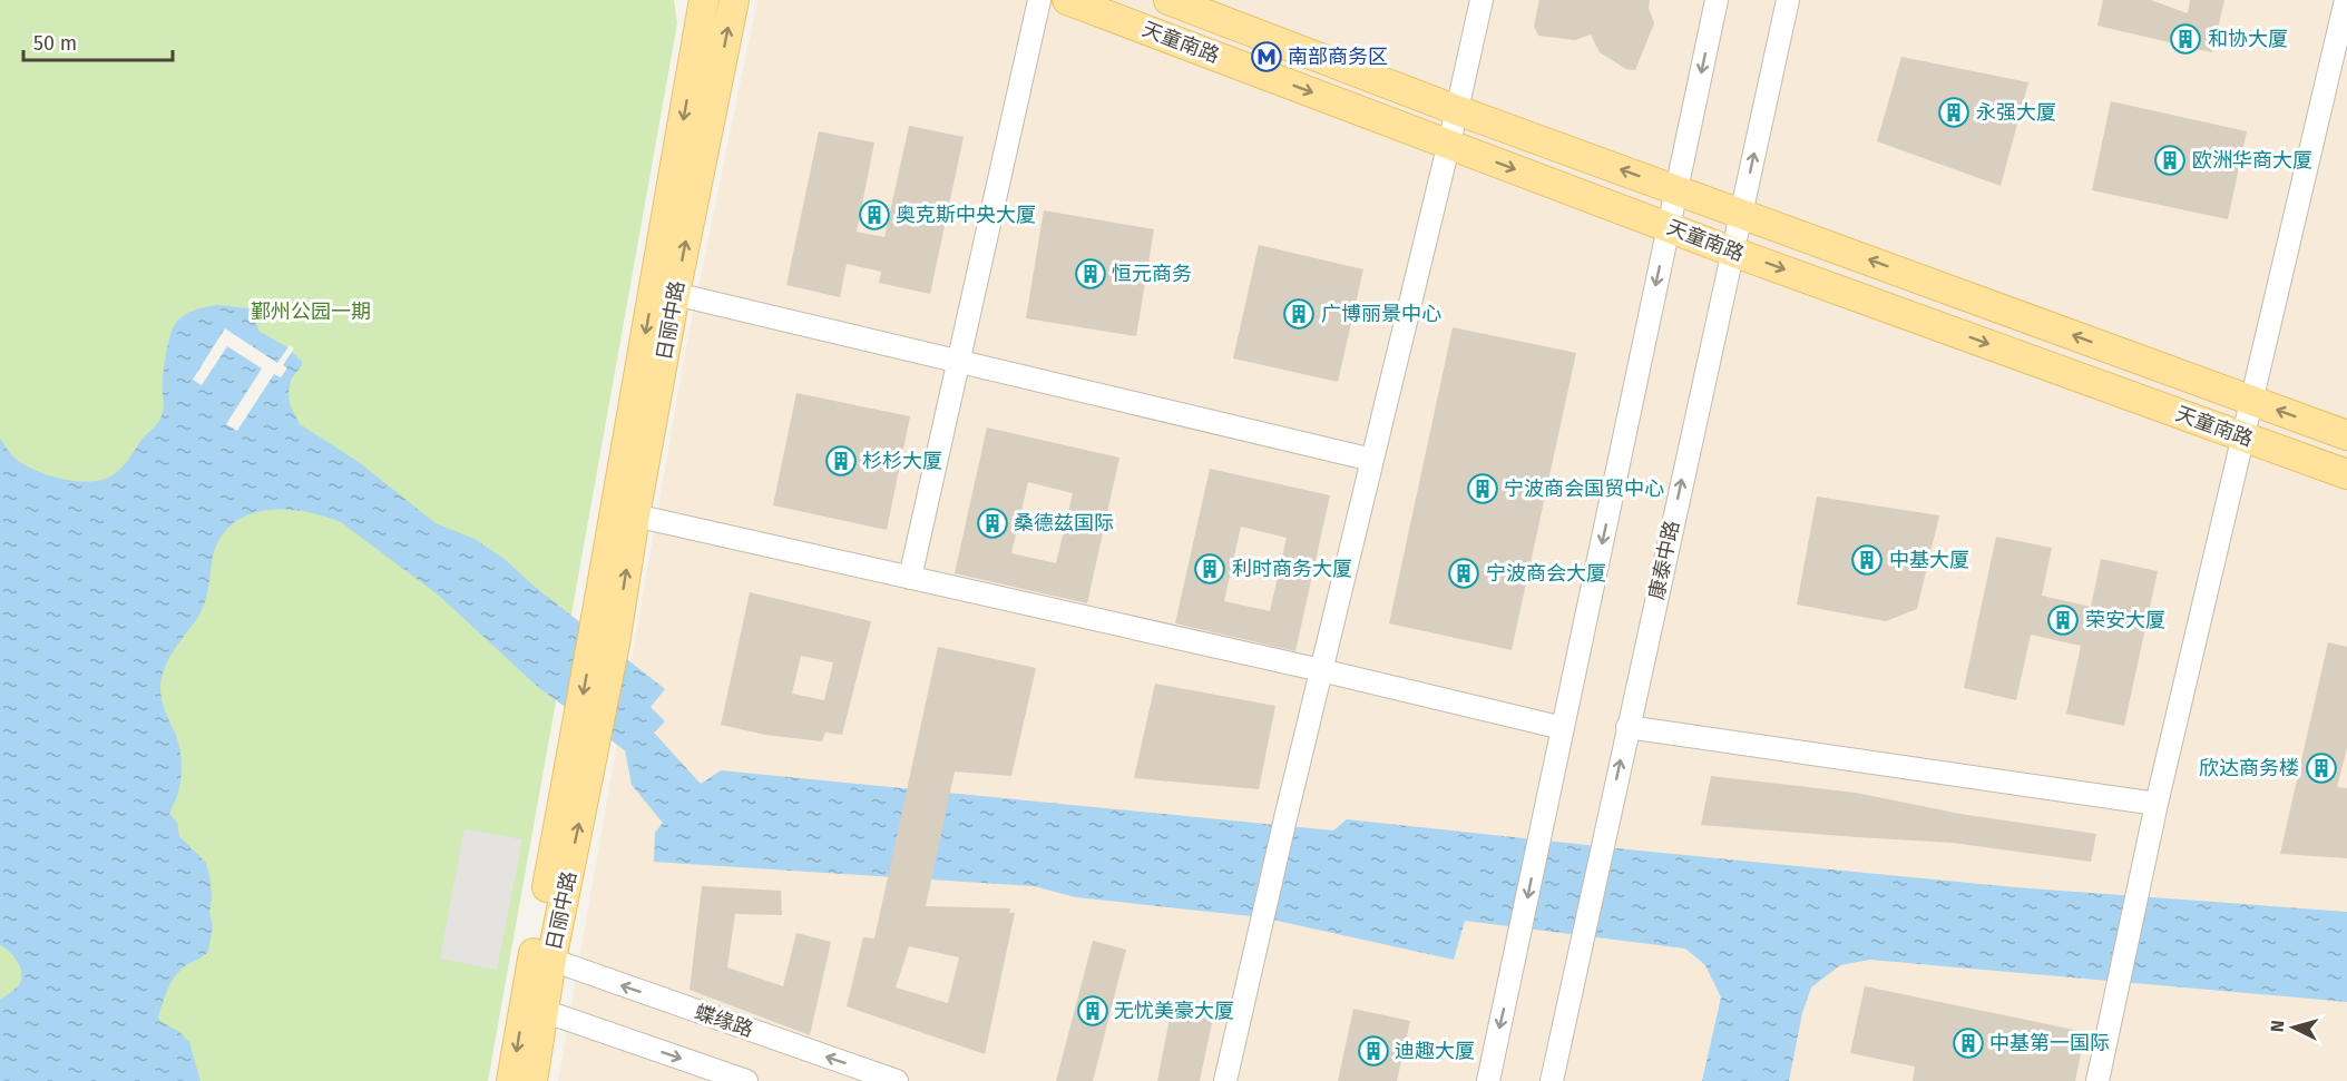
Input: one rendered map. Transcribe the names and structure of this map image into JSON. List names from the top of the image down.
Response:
{
  "streets": {
    "main road": ["天童南路", "日丽中路"],
    "street": ["康泰中路", "蝶缘路"]
  },
  "crossings": [
    ["天童南路", "康泰中路"],
    ["日丽中路", "蝶缘路"]
  ],
  "parks": ["鄞州公园一期"],
  "places": {
    "building": [
      "和协大厦",
      "永强大厦",
      "欧洲华商大厦",
      "奥克斯中央大厦",
      "恒元商务",
      "广博丽景中心",
      "杉杉大厦",
      "宁波商会国贸中心",
      "桑德兹国际",
      "中基大厦",
      "利时商务大厦",
      "宁波商会大厦",
      "荣安大厦",
      "欣达商务楼",
      "无忧美豪大厦",
      "中基第一国际",
      "迪趣大厦"
    ],
    "metro station": ["南部商务区"]
  },
  "scale_bar": "50 m",
  "north": "left"
}
